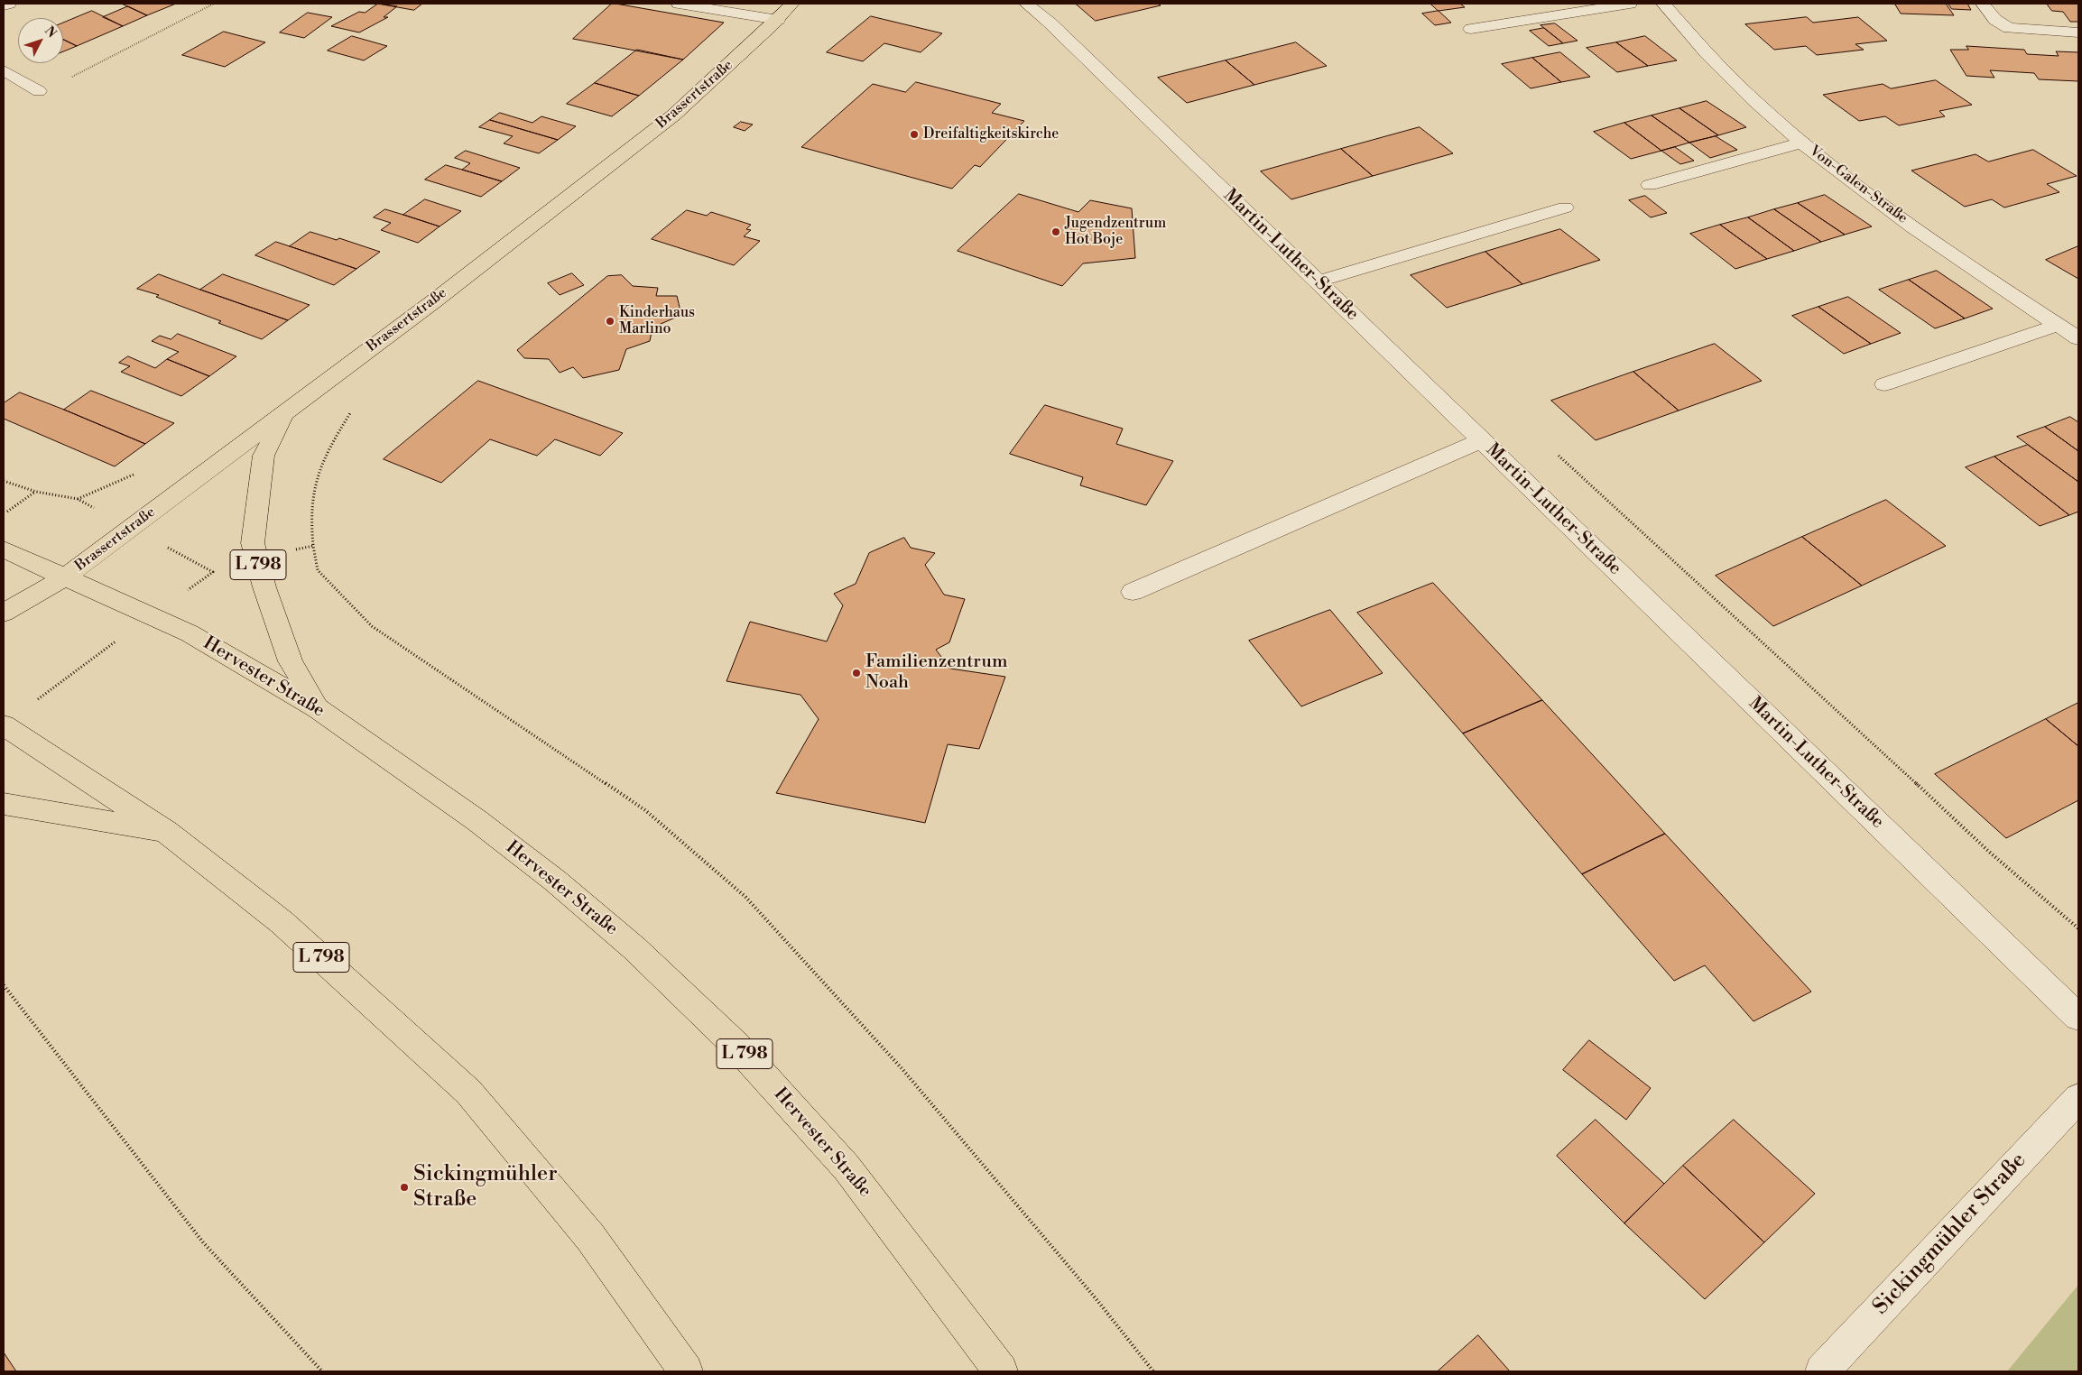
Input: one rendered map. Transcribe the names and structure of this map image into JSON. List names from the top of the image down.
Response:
{
  "streets": {
    "main road": ["Brassertstraße", "L 798", "Hervester Straße"],
    "street": ["Von-Galen-Straße", "Martin-Luther-Straße", "Sickingmühler Straße"]
  },
  "crossings": [
    ["Brassertstraße", "L 798"],
    ["Brassertstraße", "Hervester Straße"],
    ["L 798", "Hervester Straße"]
  ],
  "places": [
    "Dreifaltigkeitskirche",
    "Jugendzentrum Hot Boje",
    "Kinderhaus Marlino",
    "Familienzentrum Noah",
    "Sickingmühler Straße"
  ],
  "north": "top right"
}
